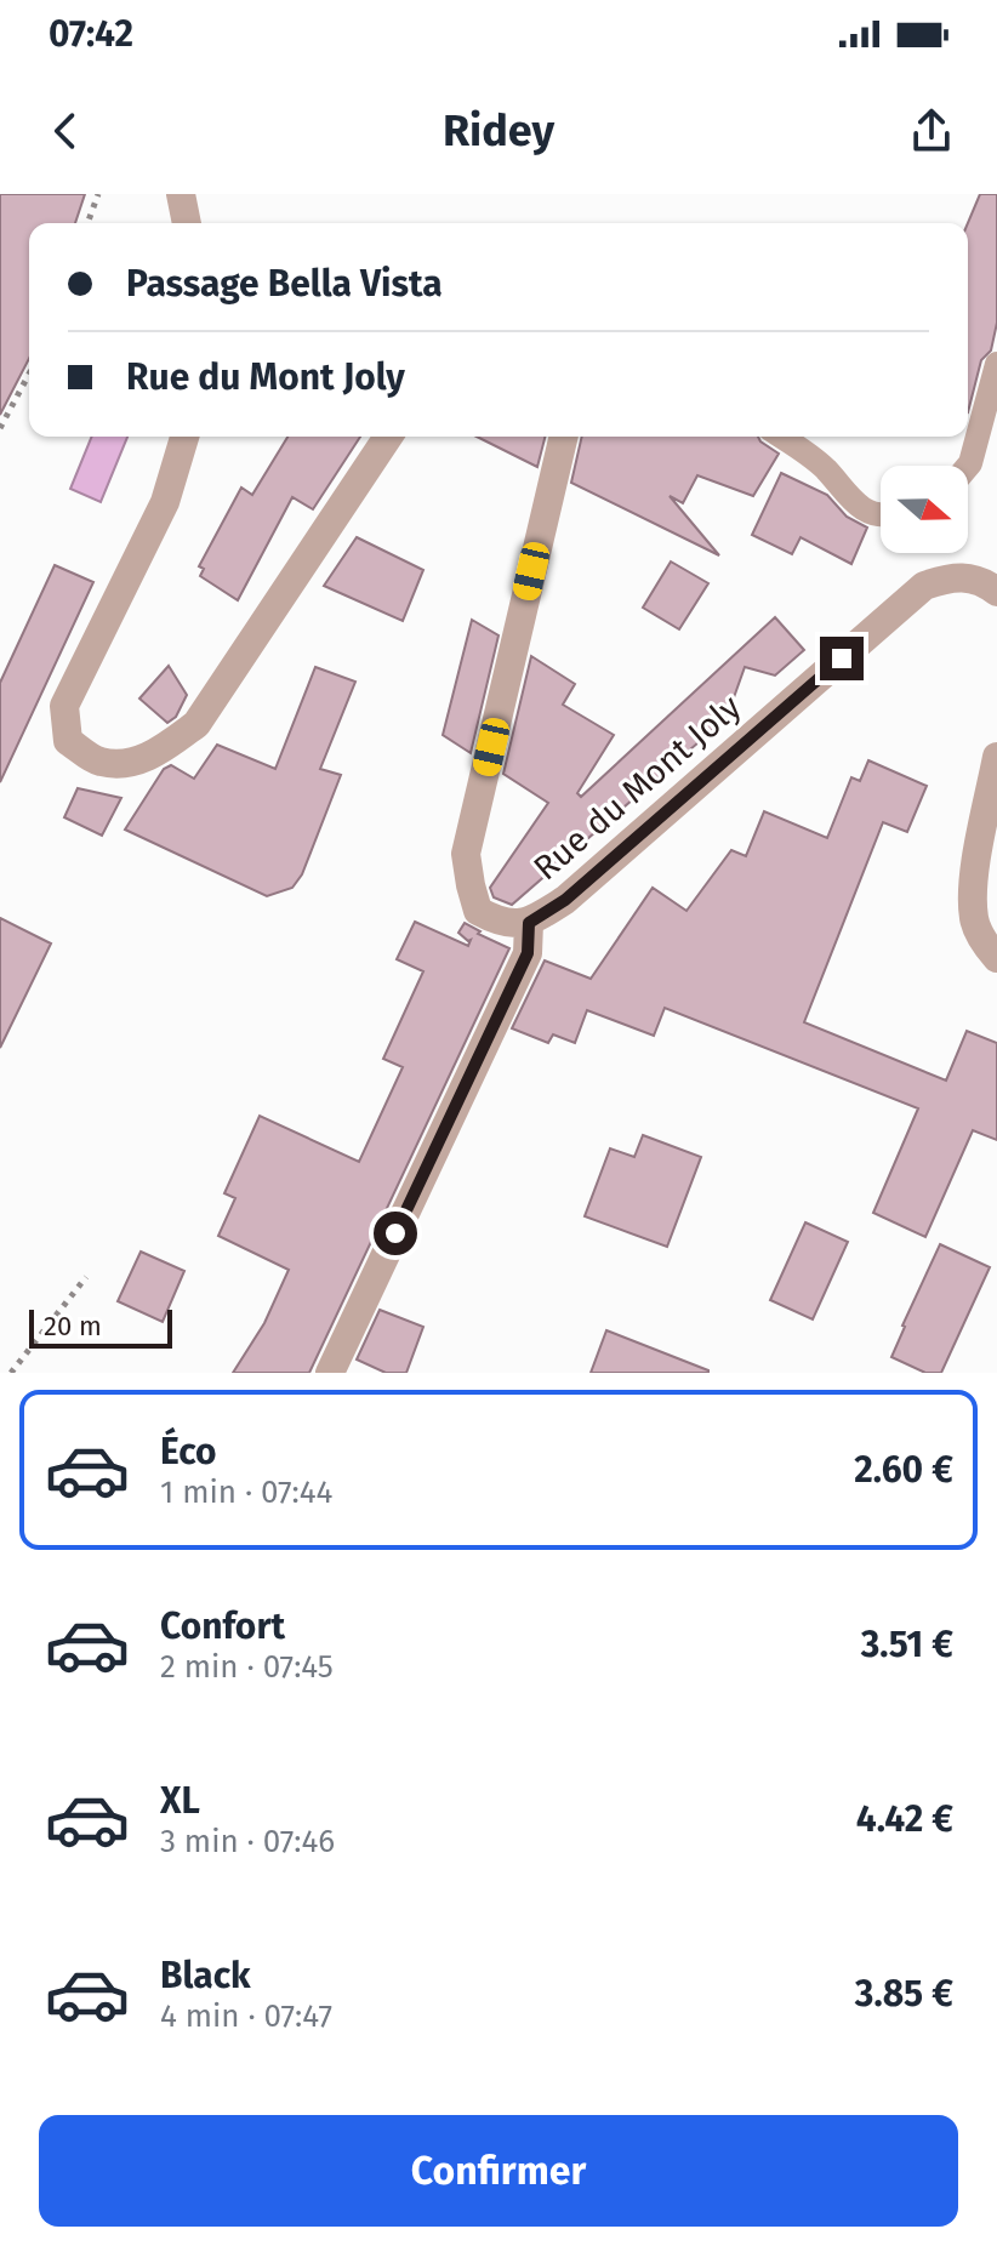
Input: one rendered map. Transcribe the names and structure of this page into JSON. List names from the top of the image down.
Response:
{
  "streets": {
    "street": ["Rue du Mont Joly"]
  },
  "scale_bar": "20 m",
  "north": "right",
  "page": {
    "status": "07:42",
    "header": "Ridey",
    "banner": ["Passage Bella Vista", "Rue du Mont Joly"],
    "scale": "20 m",
    "list": [
      {
        "name": "Éco",
        "note": "1 min · 07:44",
        "value": "2.60 €"
      },
      {
        "name": "Confort",
        "note": "2 min · 07:45",
        "value": "3.51 €"
      },
      {
        "name": "XL",
        "note": "3 min · 07:46",
        "value": "4.42 €"
      },
      {
        "name": "Black",
        "note": "4 min · 07:47",
        "value": "3.85 €"
      }
    ],
    "buttons": "Confirmer"
  }
}
